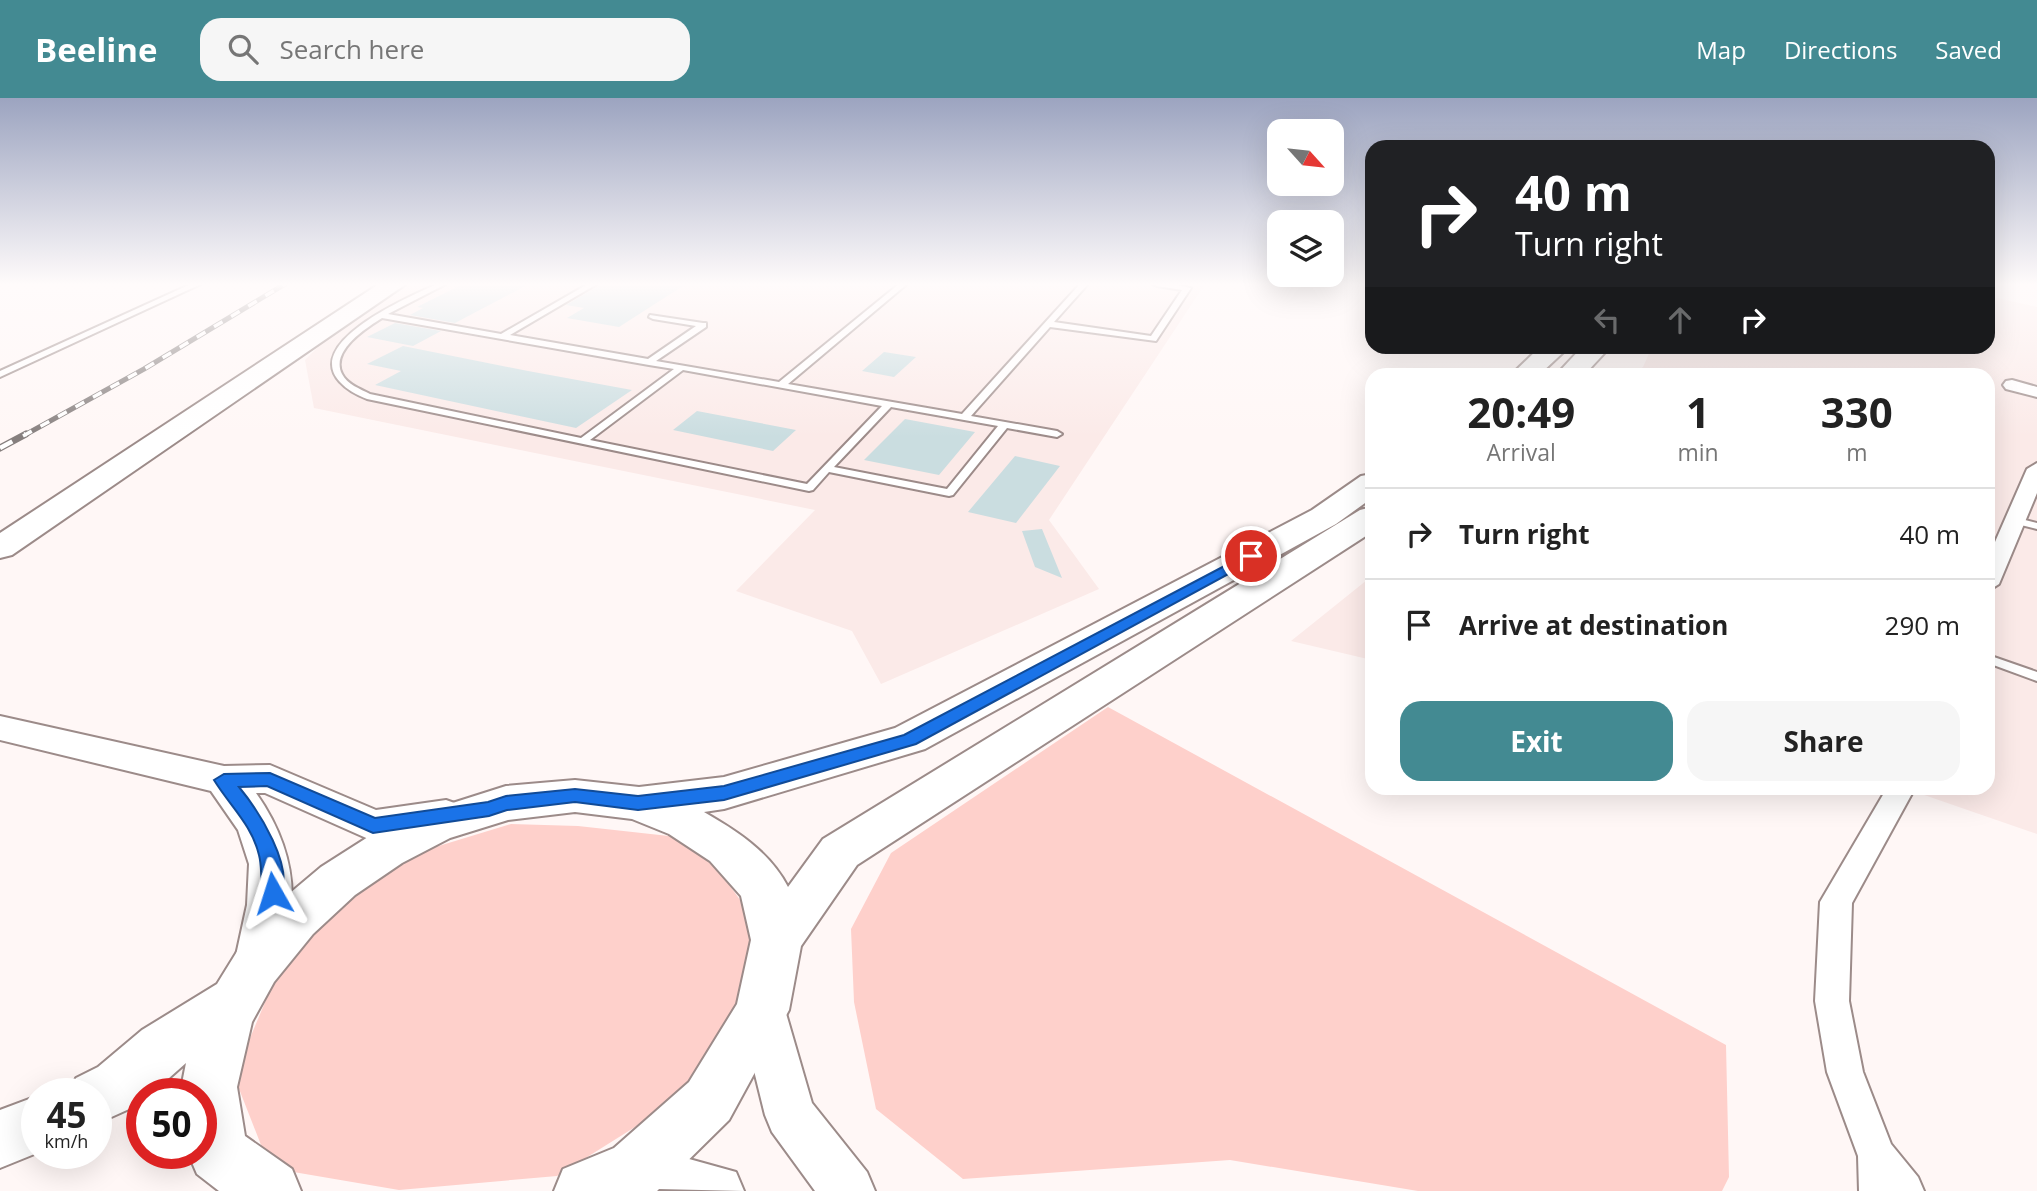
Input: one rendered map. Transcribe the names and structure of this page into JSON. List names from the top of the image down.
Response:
{
  "north": "bottom right",
  "page": {
    "header": "Beeline",
    "search": "Search here",
    "nav": ["Map", "Directions", "Saved"],
    "turn": ["40 m", "Turn right"],
    "eta": [
      "20:49",
      "Arrival",
      "1",
      "min",
      "330",
      "m"
    ],
    "list": [
      {
        "name": "Turn right",
        "value": "40 m"
      },
      {
        "name": "Arrive at destination",
        "value": "290 m"
      }
    ],
    "buttons": ["Exit", "Share"],
    "speed": "45 km/h",
    "limit": "50"
  }
}
